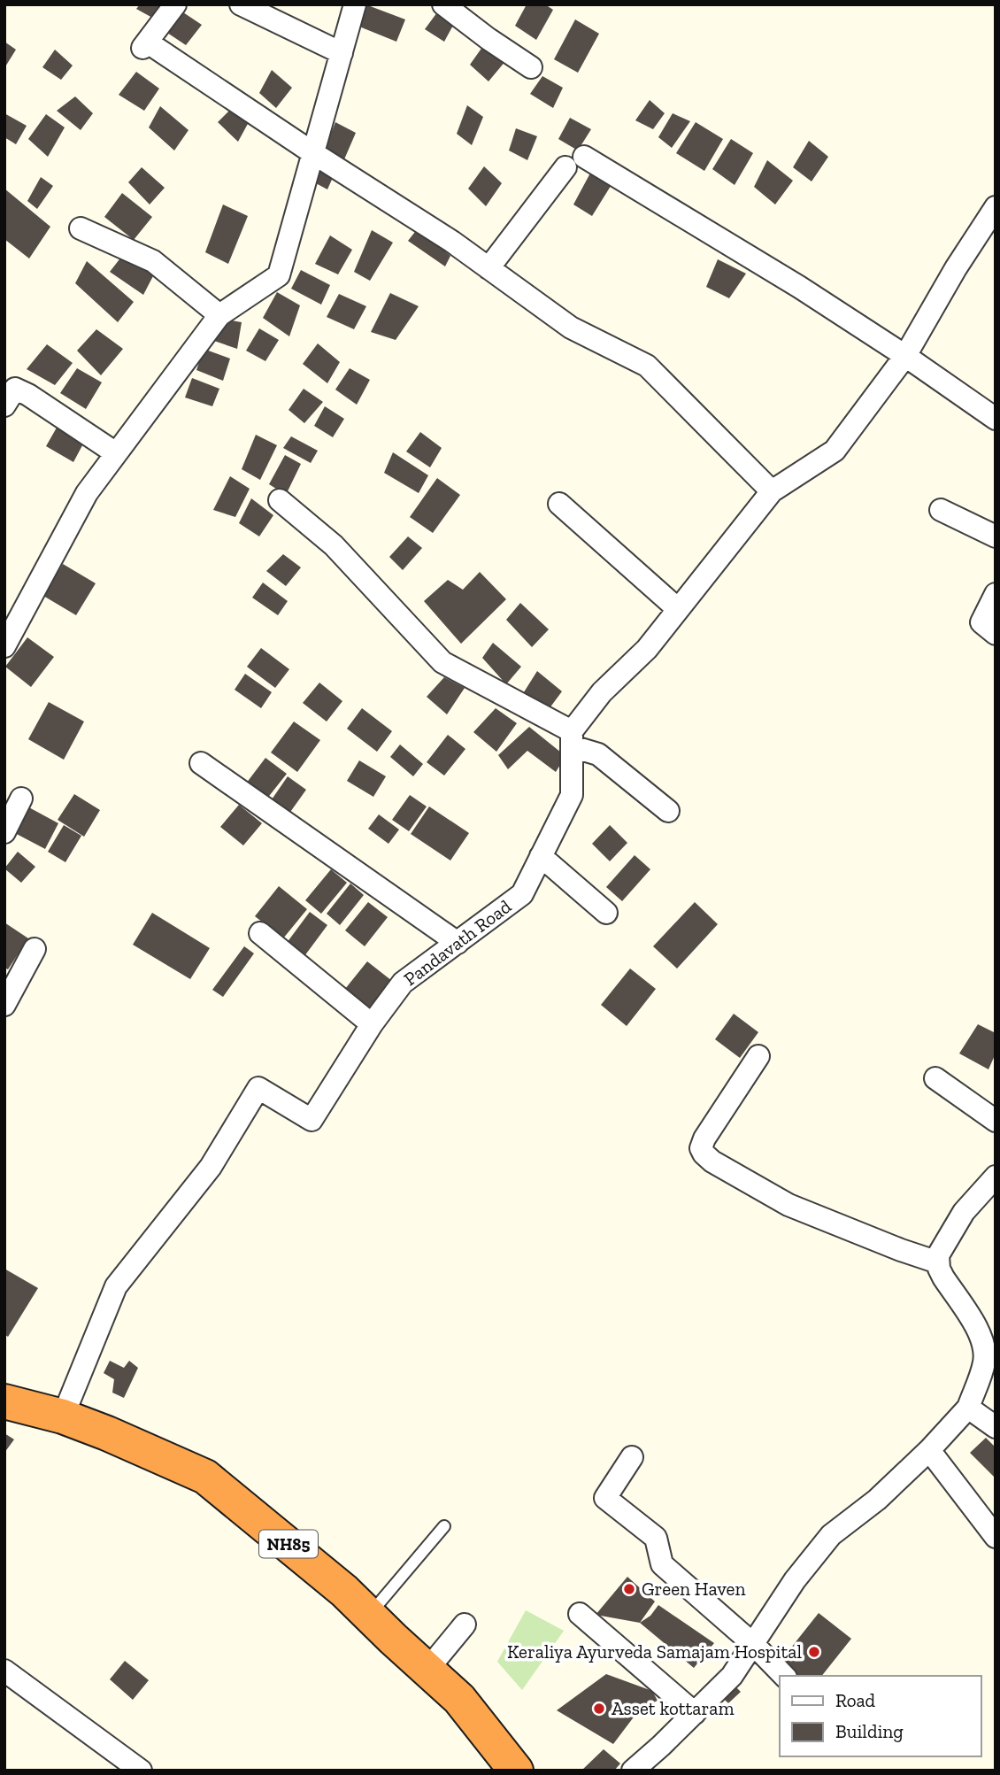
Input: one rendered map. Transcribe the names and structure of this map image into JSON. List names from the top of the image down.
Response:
{
  "streets": {
    "highway": ["NH85"],
    "street": ["Pandavath Road"]
  },
  "crossings": [
    ["Pandavath Road", "NH85"]
  ],
  "places": ["Green Haven", "Keraliya Ayurveda Samajam Hospital", "Asset kottaram"],
  "legend": ["Road", "Building"]
}
